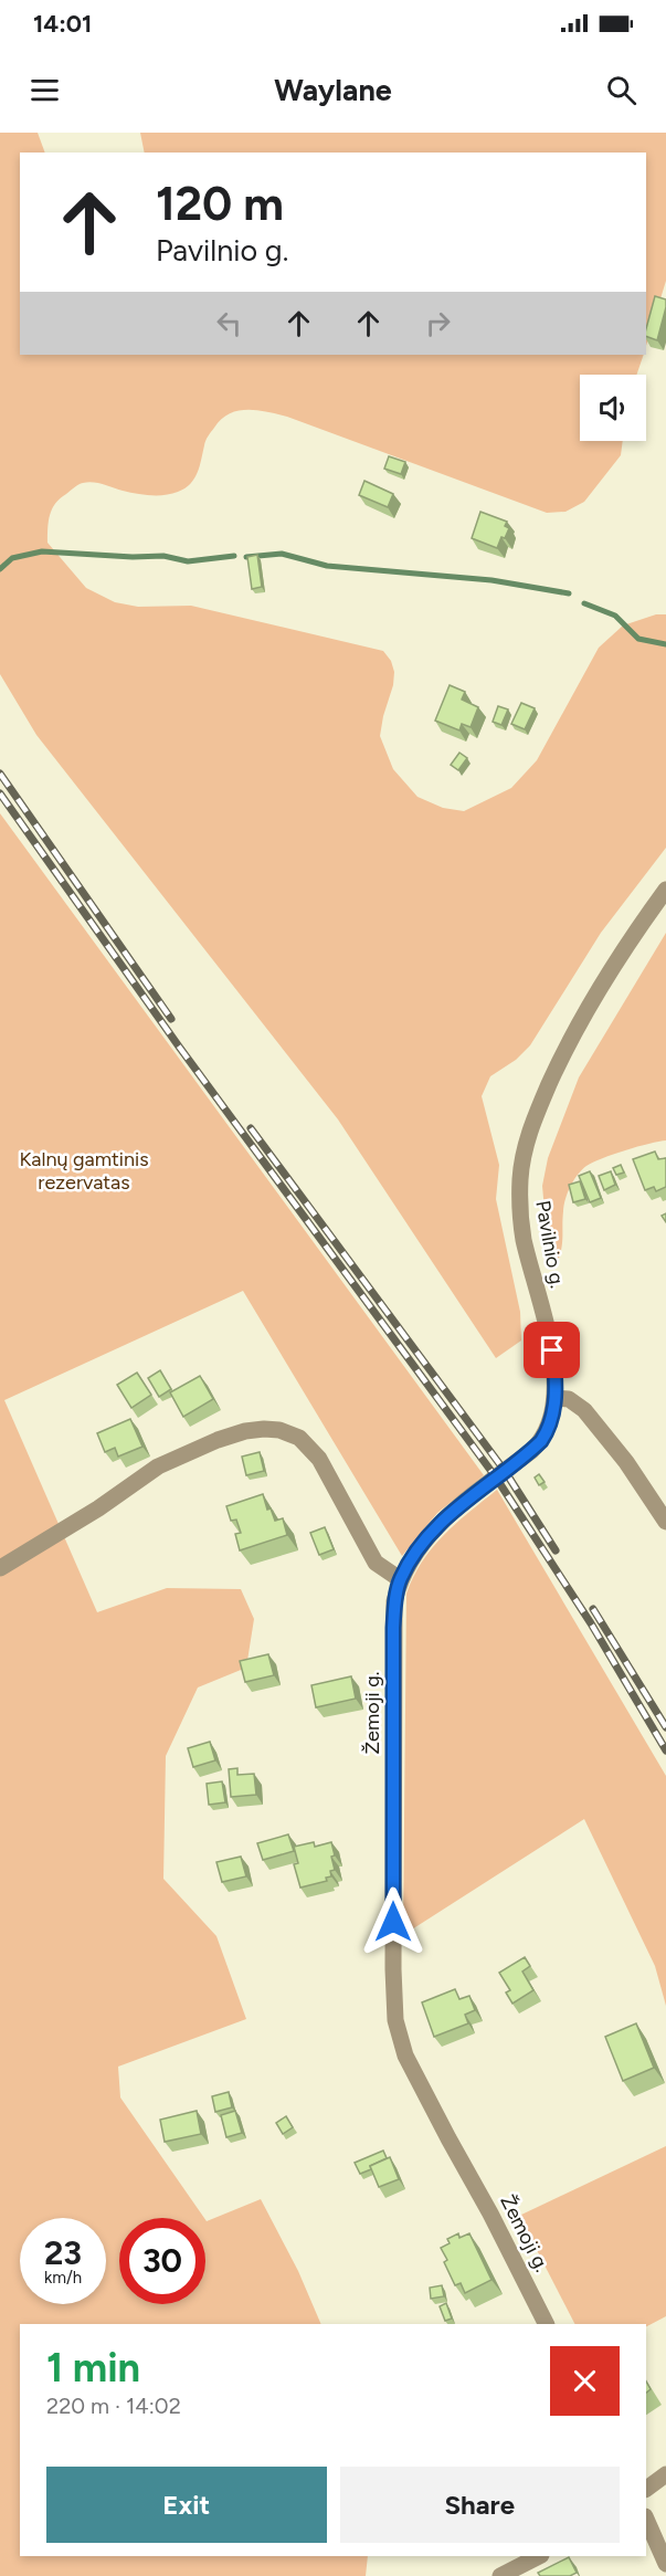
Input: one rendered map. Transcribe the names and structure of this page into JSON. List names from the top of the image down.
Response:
{
  "streets": {
    "street": ["Pavilnio g.", "Žemoji g."]
  },
  "crossings": [
    ["Pavilnio g.", "Žemoji g."]
  ],
  "parks": ["Kalnų gamtinis rezervatas"],
  "page": {
    "status": "14:01",
    "header": "Waylane",
    "turn": ["120 m", "Pavilnio g."],
    "speed": "23 km/h",
    "limit": "30",
    "heading": ["1 min", "220 m · 14:02"],
    "buttons": ["Exit", "Share"]
  }
}
